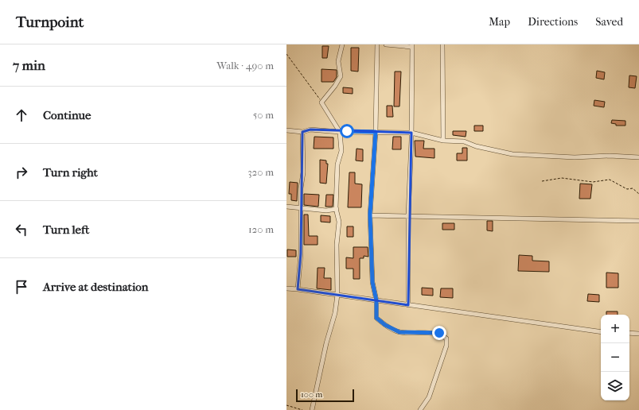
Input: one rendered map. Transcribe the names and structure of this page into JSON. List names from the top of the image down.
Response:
{
  "scale_bar": "100 m",
  "page": {
    "header": "Turnpoint",
    "nav": ["Map", "Directions", "Saved"],
    "heading": ["7 min", "Walk · 490 m"],
    "list": [
      ["Continue", "50 m"],
      ["Turn right", "320 m"],
      ["Turn left", "120 m"],
      "Arrive at destination"
    ],
    "map_buttons": ["+", "−"],
    "scale": "100 m"
  }
}
